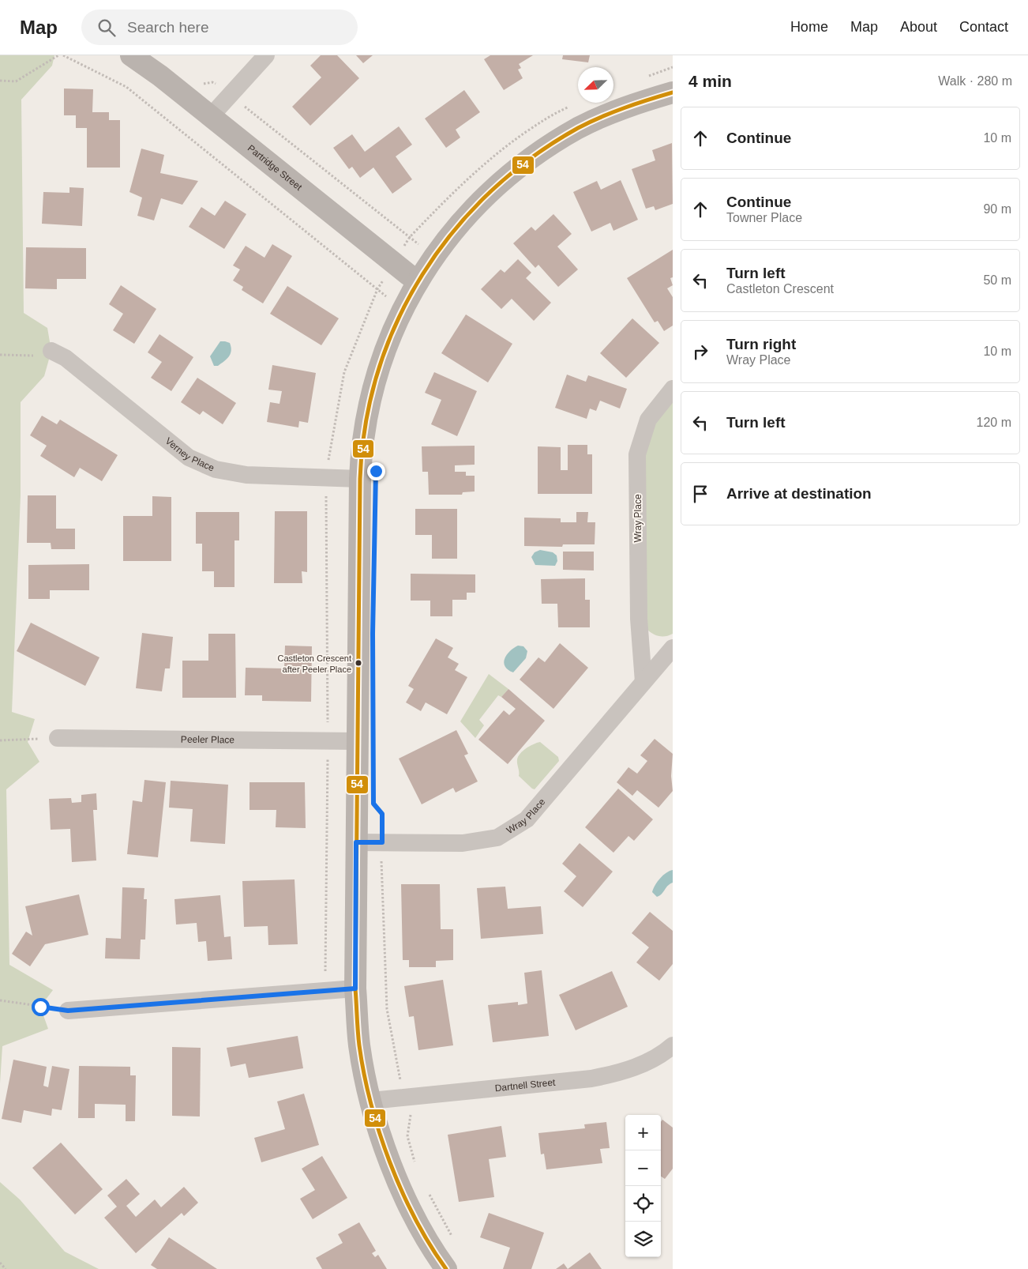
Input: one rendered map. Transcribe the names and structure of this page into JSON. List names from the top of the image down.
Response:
{
  "streets": {
    "street": [
      "Partridge Street",
      "Verney Place",
      "Wray Place",
      "Peeler Place",
      "Dartnell Street"
    ]
  },
  "places": ["Castleton Crescent after Peeler Place"],
  "lines": ["transit line 54"],
  "north": "bottom left",
  "page": {
    "header": "Map",
    "search": "Search here",
    "nav": [
      "Home",
      "Map",
      "About",
      "Contact"
    ],
    "heading": ["4 min", "Walk · 280 m"],
    "list": [
      ["Continue", "10 m"],
      ["Continue", "Towner Place", "90 m"],
      ["Turn left", "Castleton Crescent", "50 m"],
      ["Turn right", "Wray Place", "10 m"],
      ["Turn left", "120 m"],
      "Arrive at destination"
    ],
    "map_buttons": ["+", "−"]
  }
}
